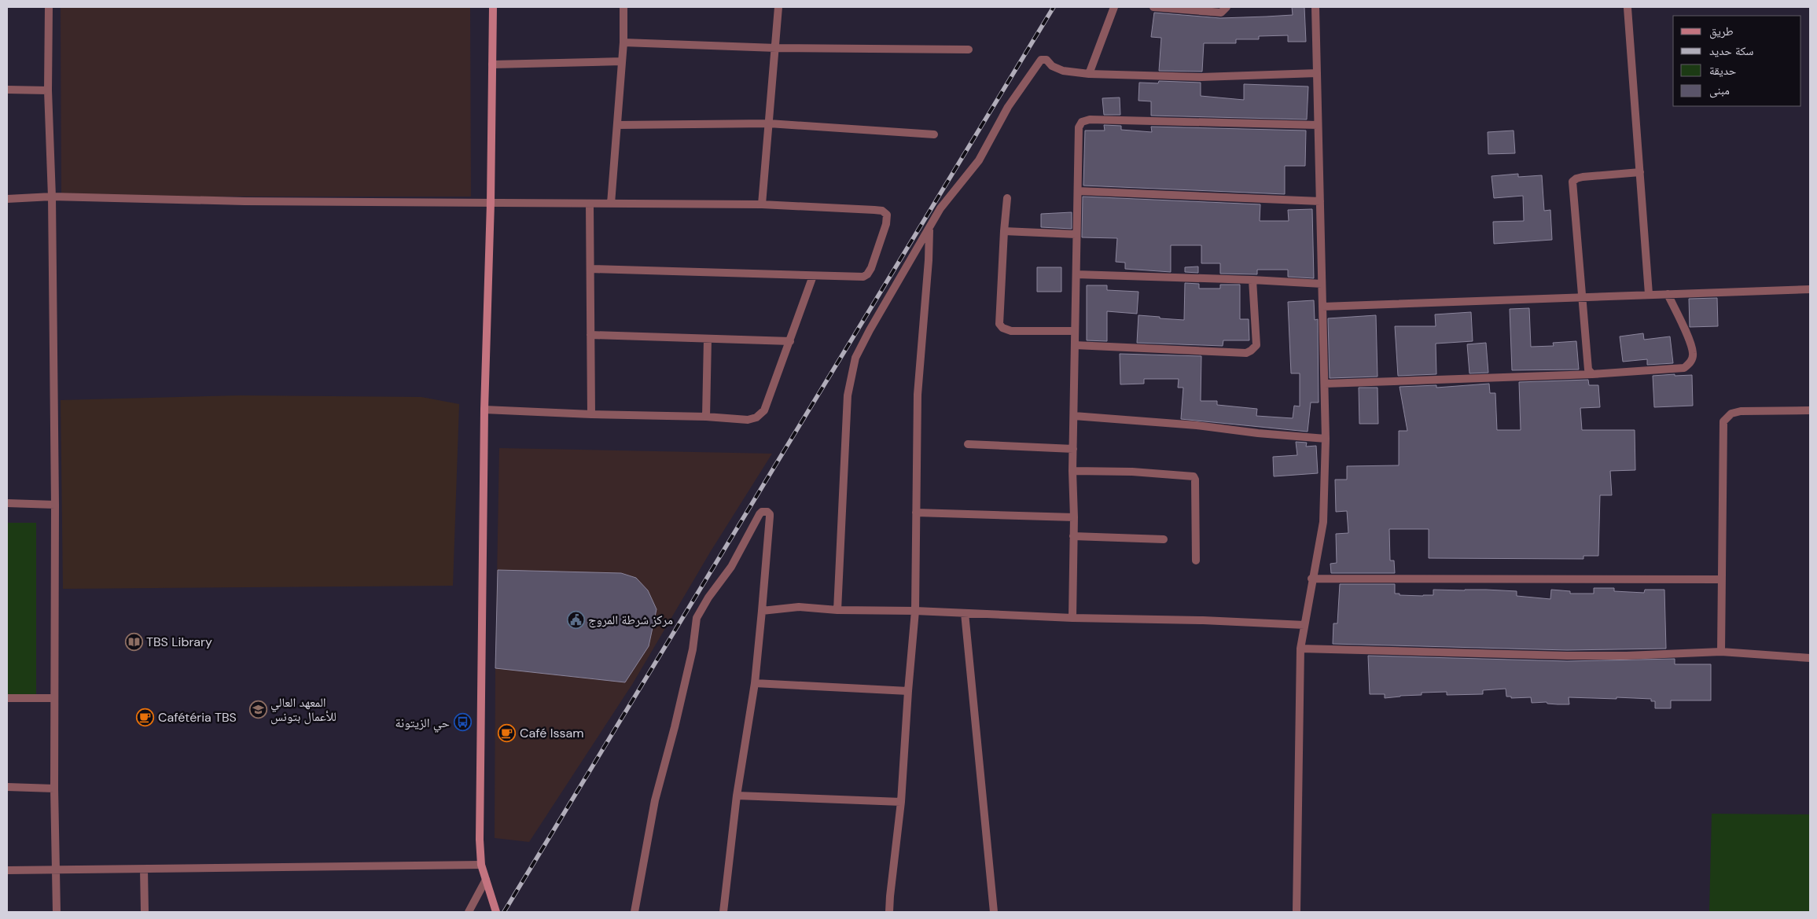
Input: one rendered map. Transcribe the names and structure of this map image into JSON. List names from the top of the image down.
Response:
{
  "places": {
    "public building": ["مركز شرطة المروج"],
    "library": ["TBS Library"],
    "school or university": ["المعهد العالي للأعمال بتونس"],
    "cafe": ["Cafétéria TBS", "Café Issam"],
    "bus stop": ["حي الزيتونة"]
  },
  "legend": [
    "طريق",
    "سكة حديد",
    "حديقة",
    "مبنى"
  ]
}
